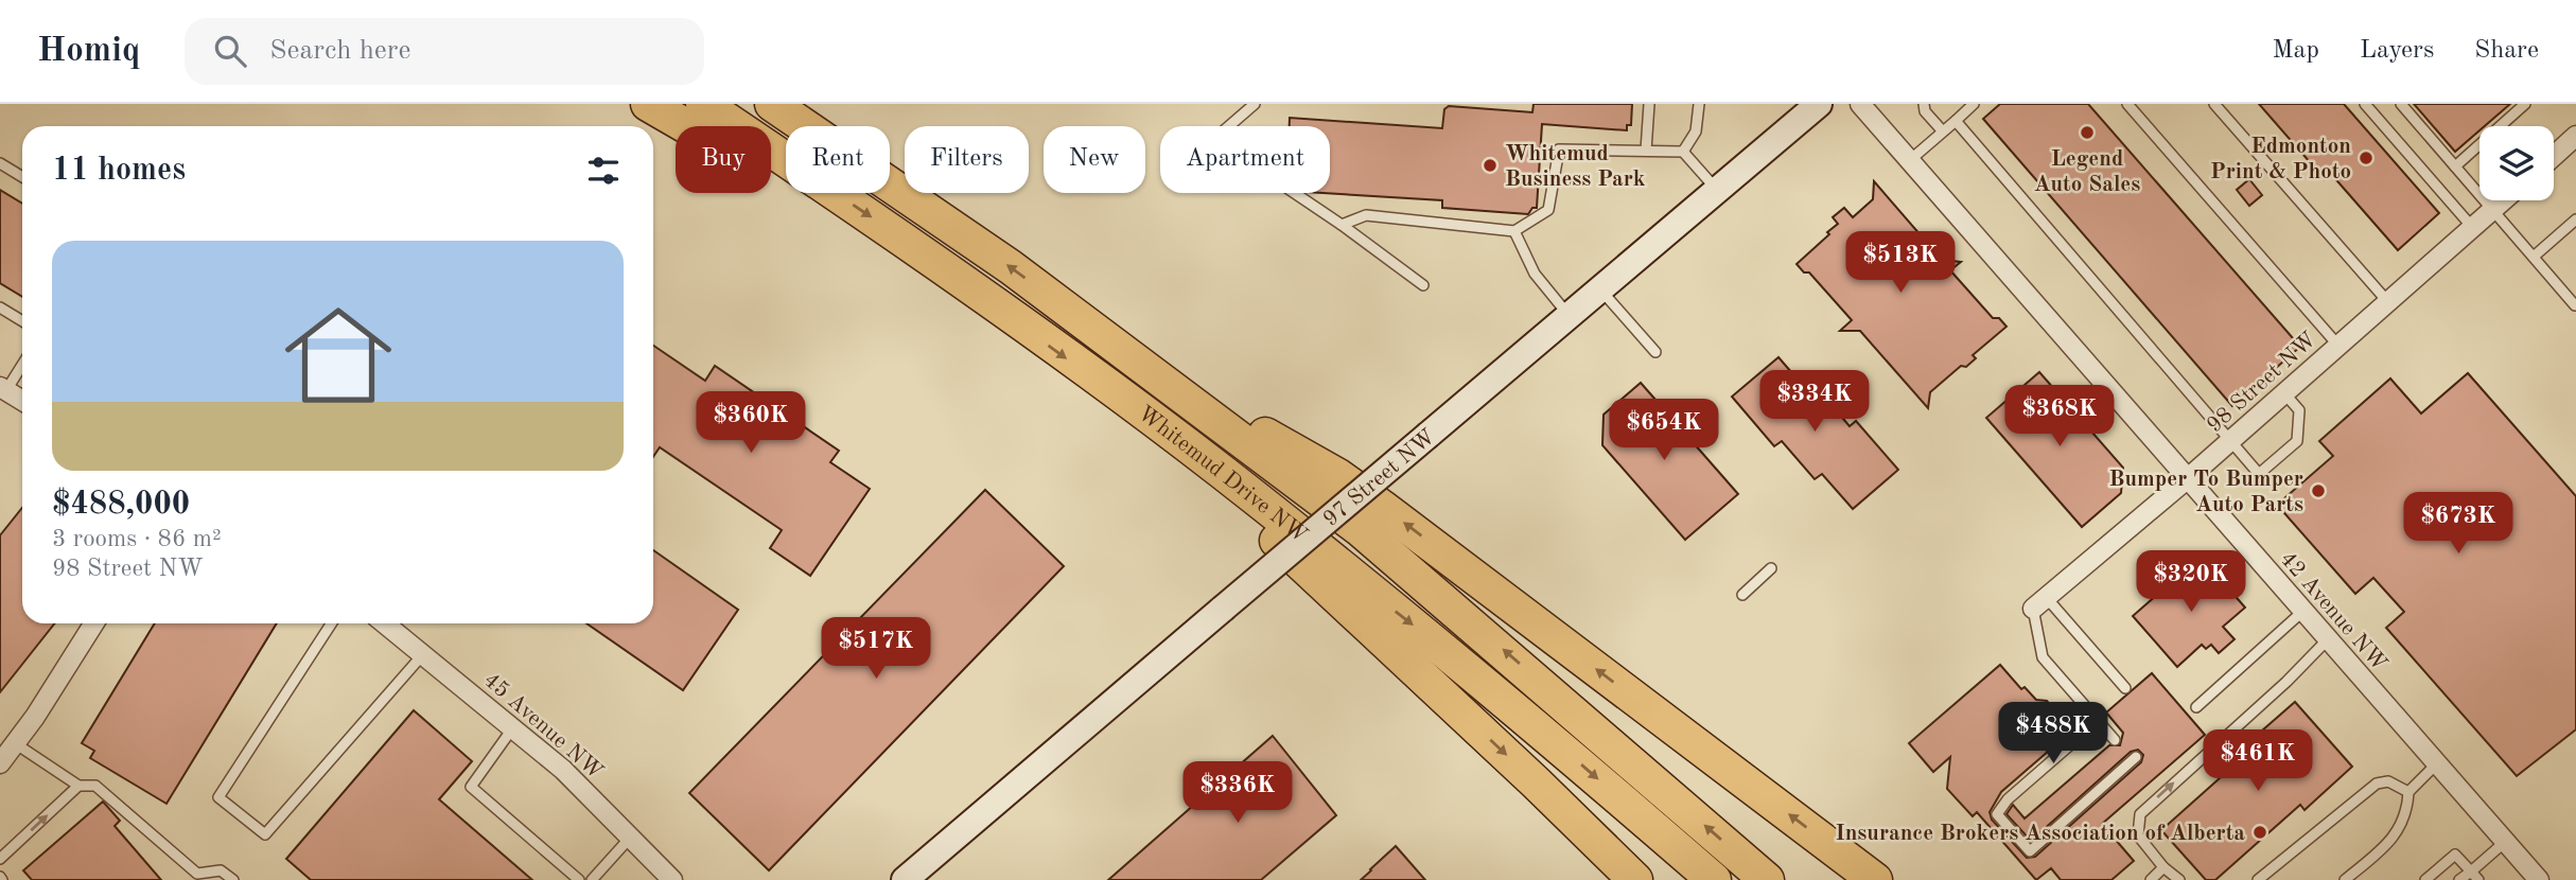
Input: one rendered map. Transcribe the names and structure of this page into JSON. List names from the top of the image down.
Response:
{
  "streets": {
    "highway": ["Whitemud Drive NW"],
    "street": [
      "98 Street NW",
      "97 Street NW",
      "42 Avenue NW",
      "45 Avenue NW"
    ]
  },
  "crossings": [
    ["98 Street NW", "42 Avenue NW"]
  ],
  "places": [
    "Legend Auto Sales",
    "Edmonton Print & Photo",
    "Whitemud Business Park",
    "Bumper To Bumper Auto Parts",
    "Insurance Brokers Association of Alberta"
  ],
  "page": {
    "header": "Homiq",
    "search": "Search here",
    "nav": ["Map", "Layers", "Share"],
    "chip": [
      "Buy",
      "Rent",
      "Filters",
      "New",
      "Apartment"
    ],
    "heading": "11 homes",
    "list": [
      {
        "name": "$488,000",
        "note": "3 rooms · 86 m² · 98 Street NW"
      }
    ],
    "price": [
      "$513K",
      "$334K",
      "$368K",
      "$360K",
      "$654K",
      "$673K",
      "$320K",
      "$517K",
      "$488K",
      "$461K",
      "$336K"
    ]
  }
}
